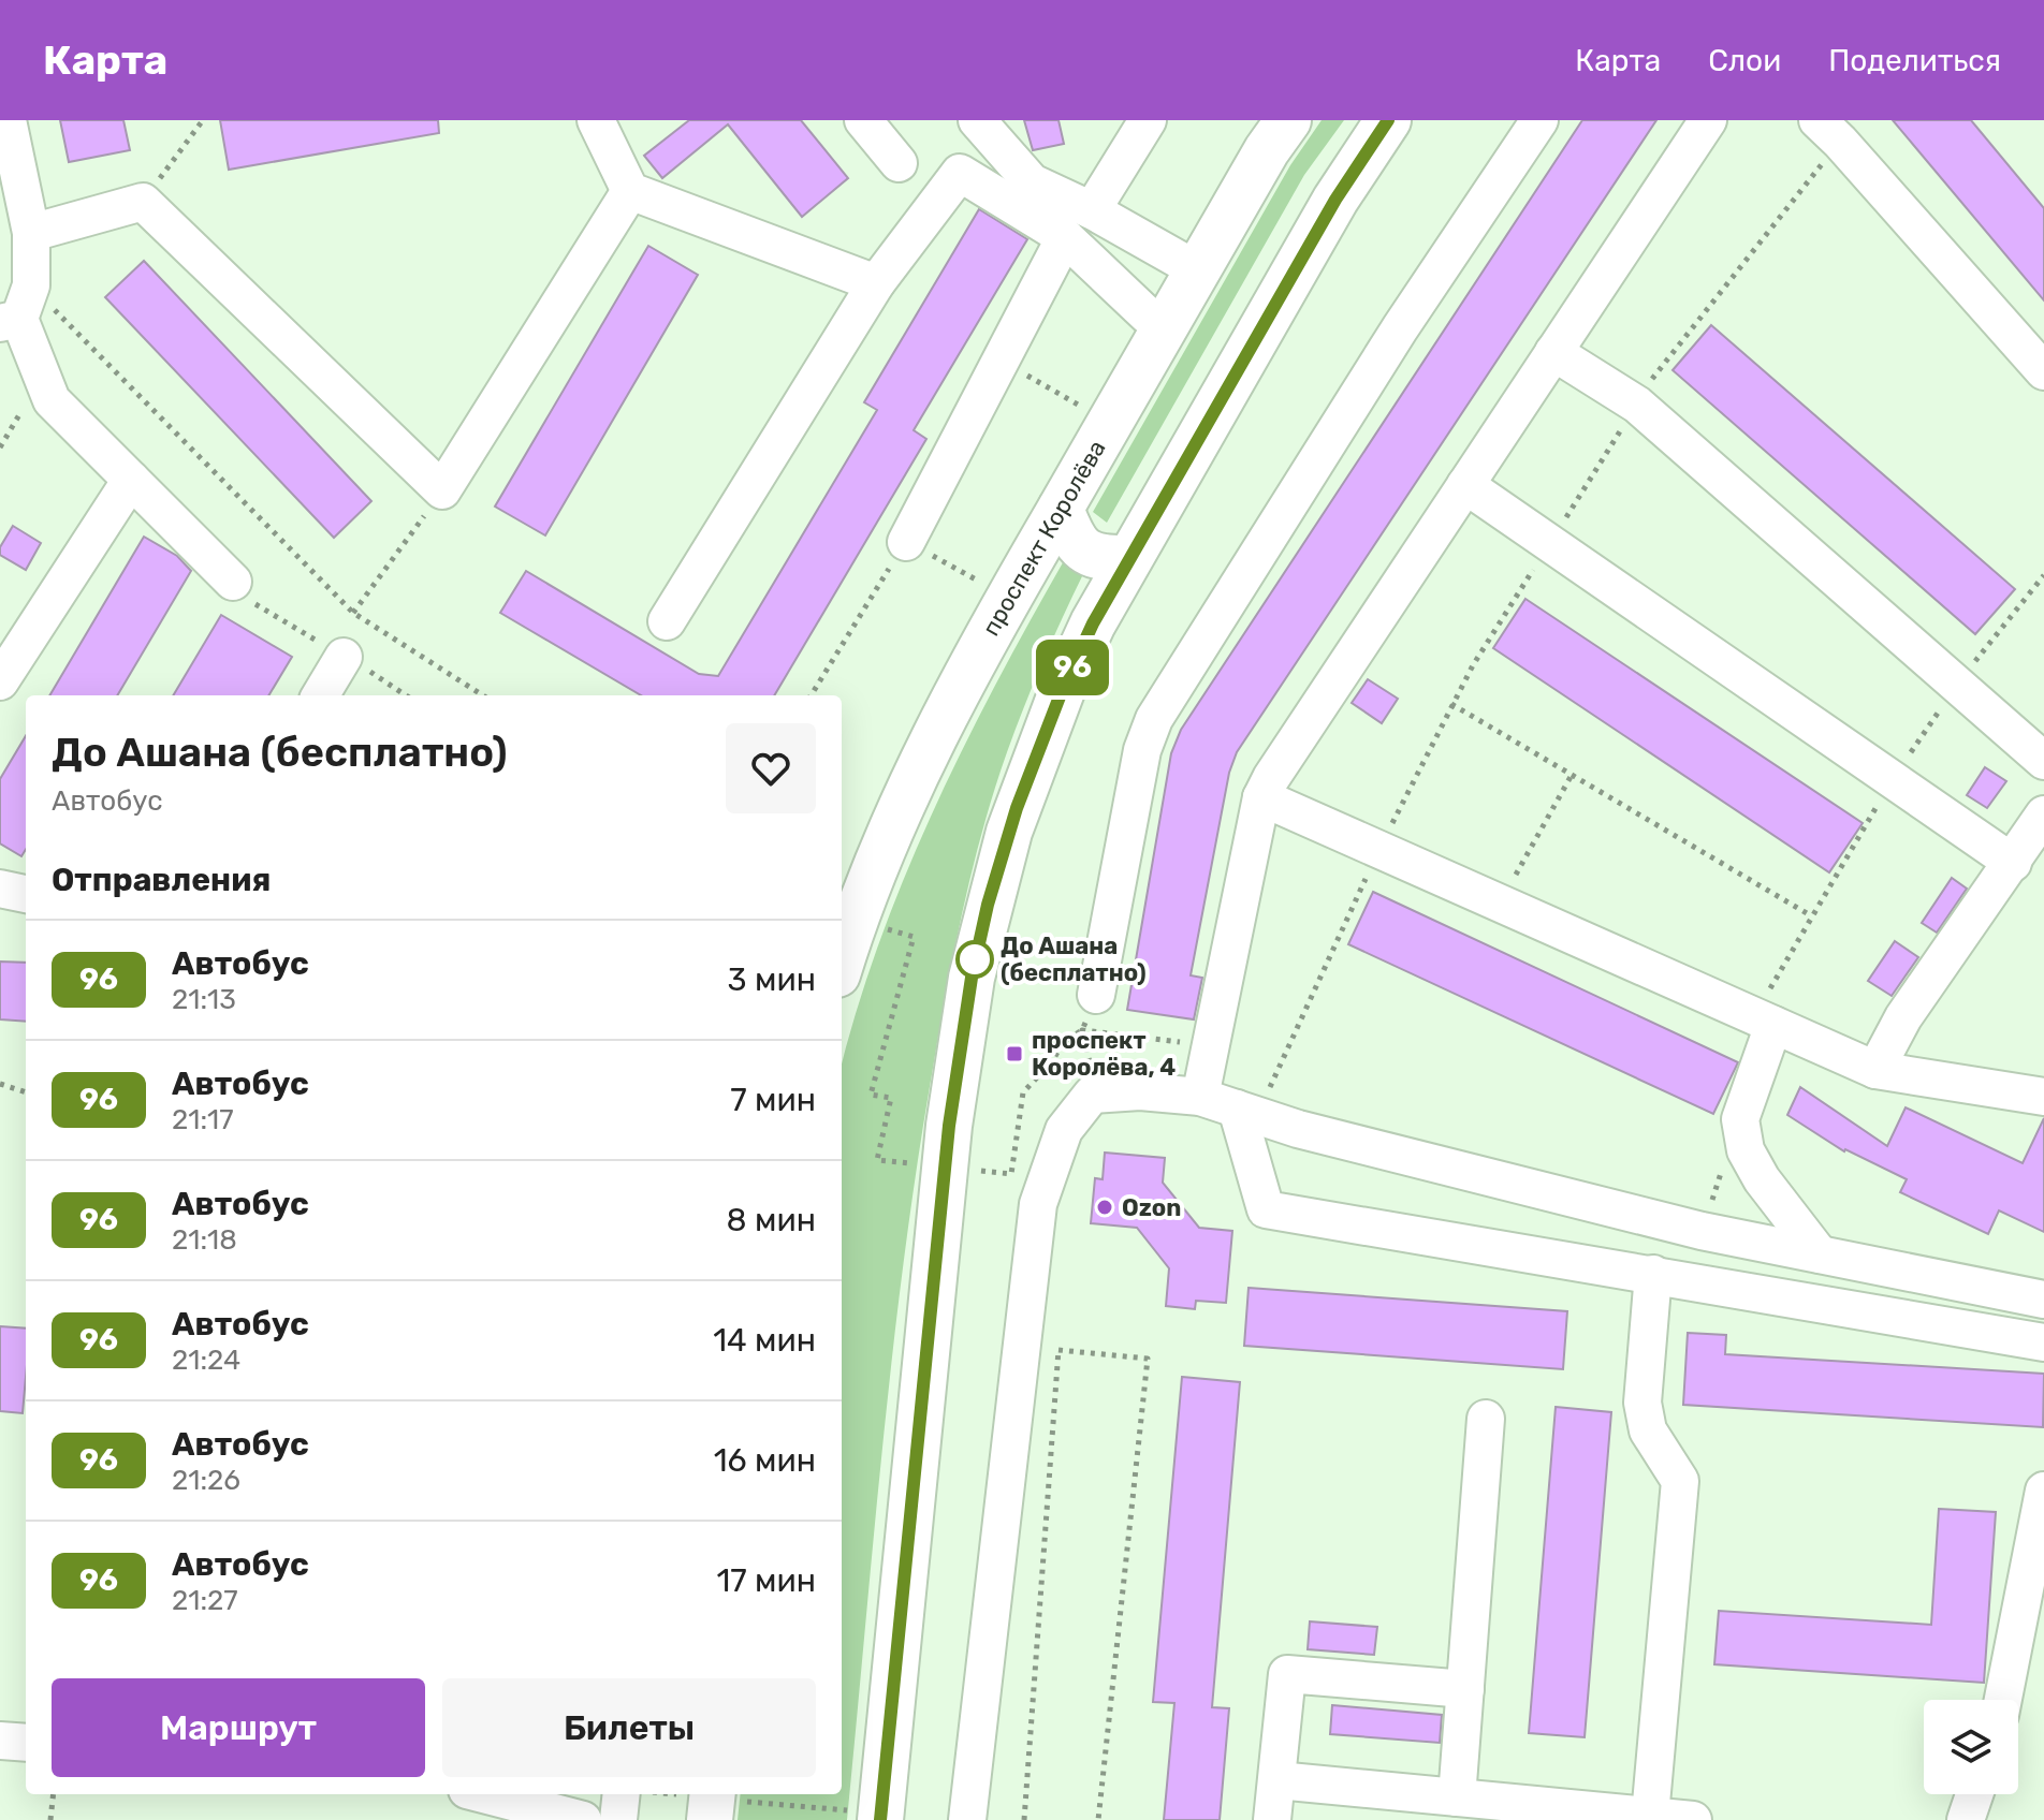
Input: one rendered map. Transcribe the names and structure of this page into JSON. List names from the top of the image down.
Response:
{
  "streets": {
    "main road": ["проспект Королёва"]
  },
  "places": {
    "other": ["До Ашана (бесплатно)", "Ozon"],
    "transit": ["проспект Королёва, 4"]
  },
  "lines": ["bus line 96"],
  "page": {
    "header": "Карта",
    "nav": ["Карта", "Слои", "Поделиться"],
    "on_map": "96",
    "heading": [
      ["До Ашана (бесплатно)", "Автобус"],
      "Отправления"
    ],
    "list": [
      {
        "mark": "96",
        "name": "Автобус",
        "note": "21:13",
        "value": "3 мин"
      },
      {
        "mark": "96",
        "name": "Автобус",
        "note": "21:17",
        "value": "7 мин"
      },
      {
        "mark": "96",
        "name": "Автобус",
        "note": "21:18",
        "value": "8 мин"
      },
      {
        "mark": "96",
        "name": "Автобус",
        "note": "21:24",
        "value": "14 мин"
      },
      {
        "mark": "96",
        "name": "Автобус",
        "note": "21:26",
        "value": "16 мин"
      },
      {
        "mark": "96",
        "name": "Автобус",
        "note": "21:27",
        "value": "17 мин"
      }
    ],
    "buttons": ["Маршрут", "Билеты"]
  }
}
